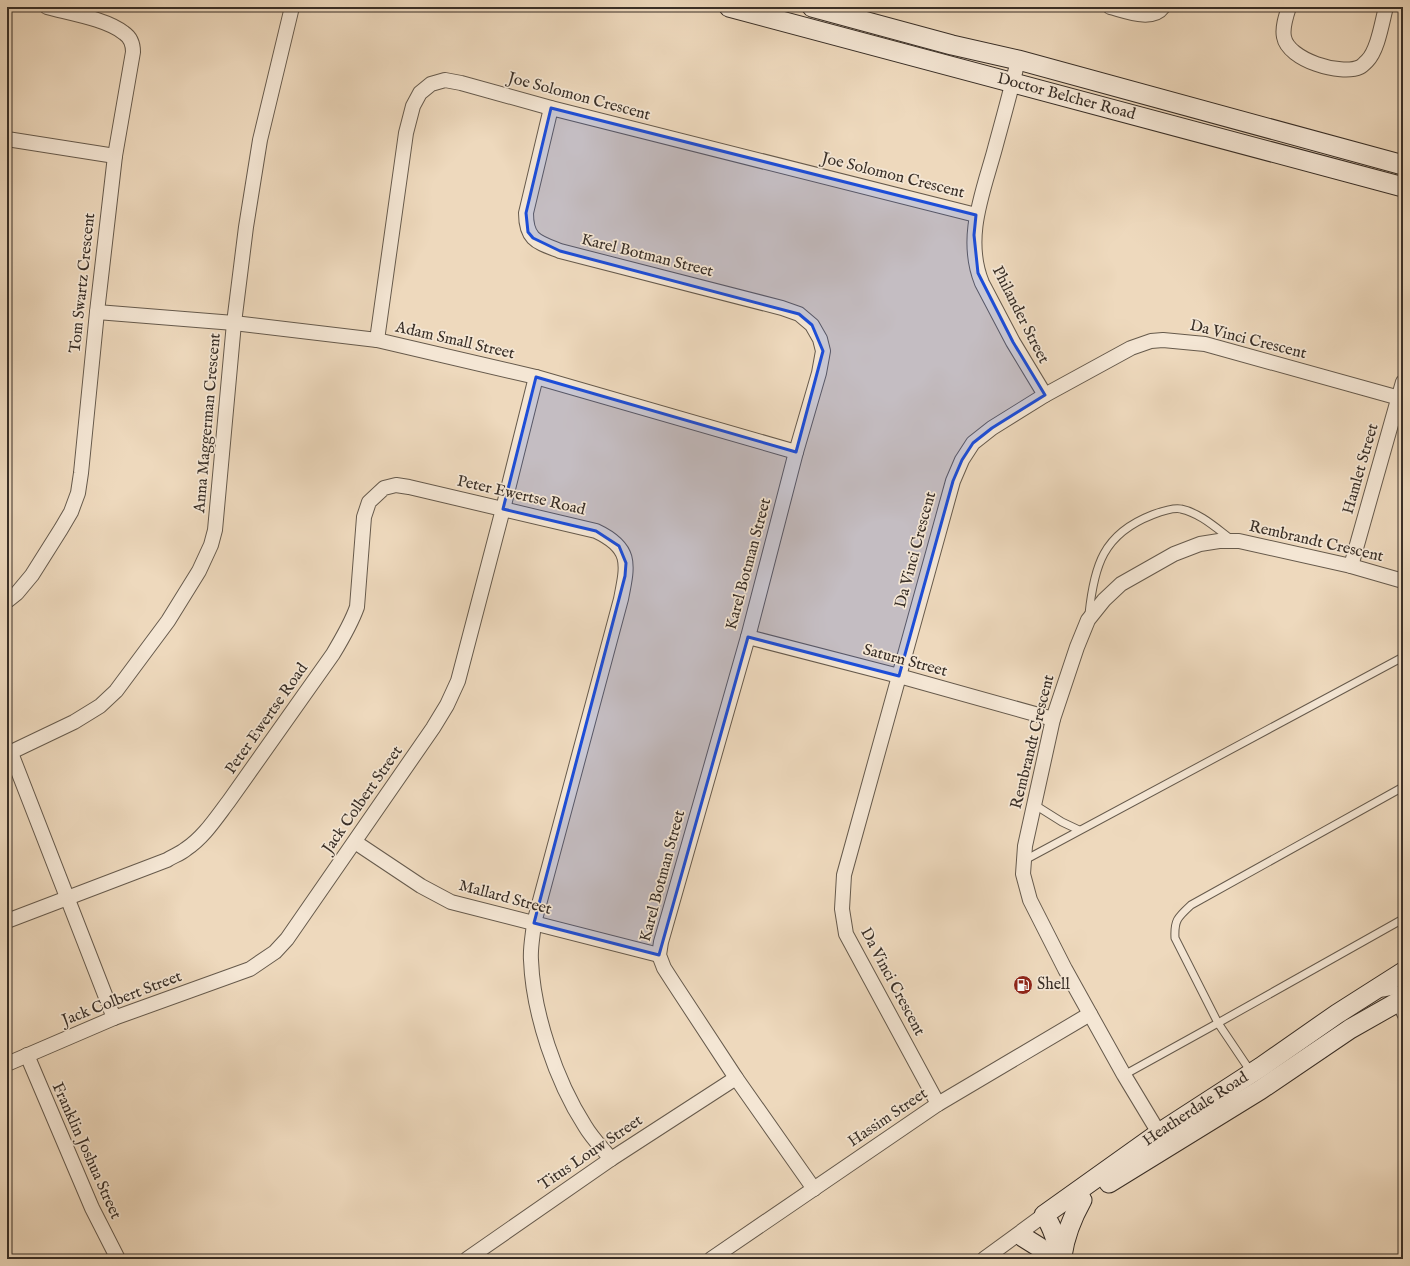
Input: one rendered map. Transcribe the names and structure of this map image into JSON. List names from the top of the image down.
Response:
{
  "streets": {
    "main road": ["Doctor Belcher Road", "Heatherdale Road"],
    "street": [
      "Joe Solomon Crescent",
      "Karel Botman Street",
      "Tom Swartz Crescent",
      "Philander Street",
      "Da Vinci Crescent",
      "Adam Small Street",
      "Anna Maggerman Crescent",
      "Hamlet Street",
      "Peter Ewertse Road",
      "Rembrandt Crescent",
      "Saturn Street",
      "Jack Colbert Street",
      "Mallard Street",
      "Hassim Street",
      "Franklin Joshua Street",
      "Titus Louw Street"
    ]
  },
  "crossings": [
    ["Joe Solomon Crescent", "Karel Botman Street"],
    ["Joe Solomon Crescent", "Philander Street"],
    ["Joe Solomon Crescent", "Adam Small Street"],
    ["Doctor Belcher Road", "Philander Street"],
    ["Karel Botman Street", "Adam Small Street"],
    ["Karel Botman Street", "Saturn Street"],
    ["Karel Botman Street", "Mallard Street"],
    ["Karel Botman Street", "Hassim Street"],
    ["Karel Botman Street", "Titus Louw Street"],
    ["Tom Swartz Crescent", "Adam Small Street"],
    ["Philander Street", "Da Vinci Crescent"],
    ["Da Vinci Crescent", "Hamlet Street"],
    ["Da Vinci Crescent", "Saturn Street"],
    ["Da Vinci Crescent", "Hassim Street"],
    ["Adam Small Street", "Anna Maggerman Crescent"],
    ["Adam Small Street", "Jack Colbert Street"],
    ["Hamlet Street", "Rembrandt Crescent"],
    ["Peter Ewertse Road", "Jack Colbert Street"],
    ["Peter Ewertse Road", "Mallard Street"],
    ["Peter Ewertse Road", "Titus Louw Street"],
    ["Rembrandt Crescent", "Saturn Street"],
    ["Rembrandt Crescent", "Heatherdale Road"],
    ["Rembrandt Crescent", "Hassim Street"],
    ["Jack Colbert Street", "Mallard Street"],
    ["Jack Colbert Street", "Franklin Joshua Street"]
  ],
  "places": {
    "fuel station": ["Shell"]
  }
}
